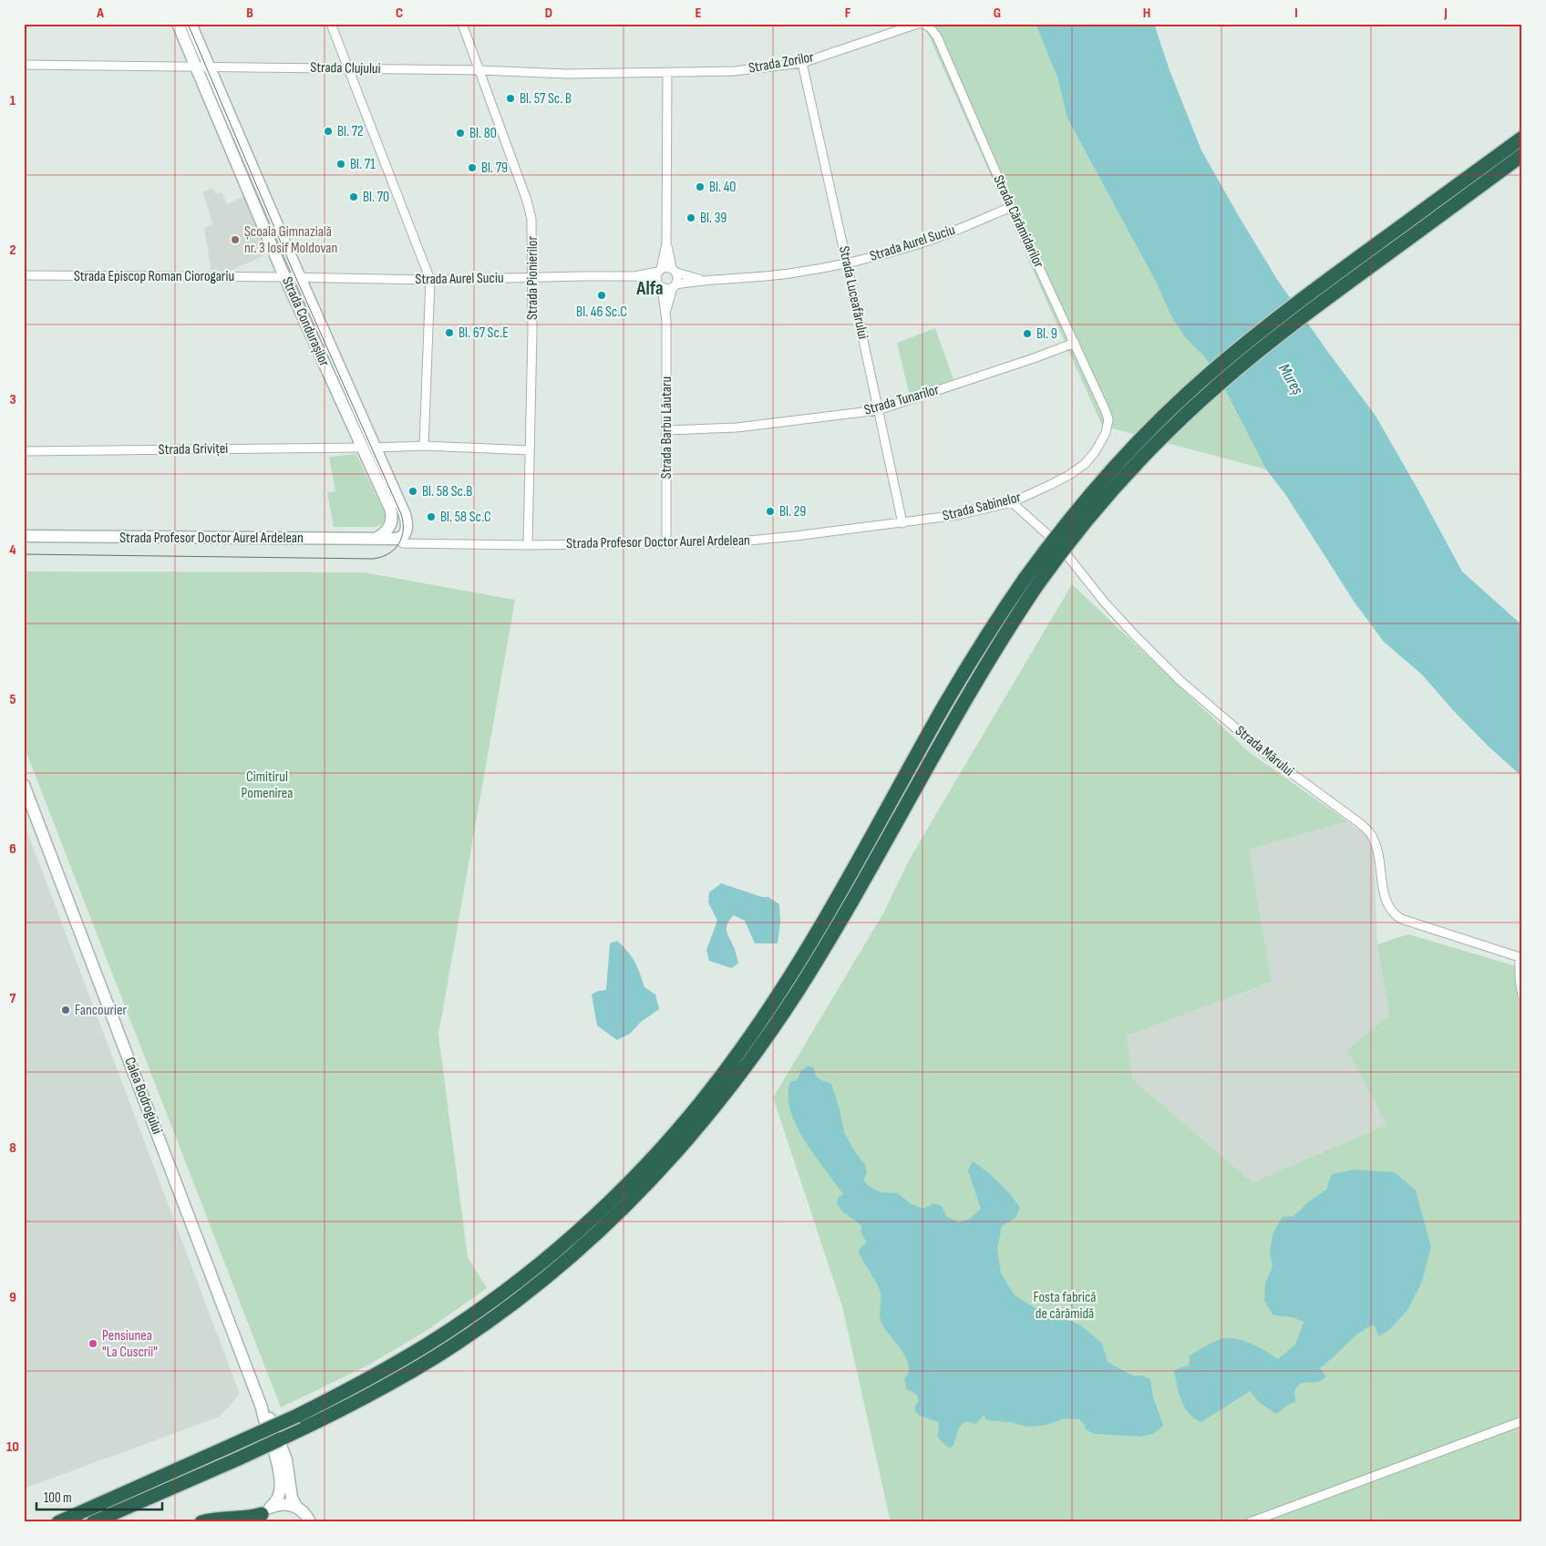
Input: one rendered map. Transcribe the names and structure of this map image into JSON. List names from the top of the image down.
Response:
{
  "streets": {
    "main road": ["Strada Condurașilor", "Strada Profesor Doctor Aurel Ardelean", "Calea Bodrogului"],
    "street": [
      "Strada Zorilor",
      "Strada Clujului",
      "Strada Cărămidarilor",
      "Strada Aurel Suciu",
      "Strada Episcop Roman Ciorogariu",
      "Strada Pionierilor",
      "Strada Luceafărului",
      "Strada Tunarilor",
      "Strada Barbu Lăutaru",
      "Strada Griviței",
      "Strada Sabinelor",
      "Strada Mărului"
    ]
  },
  "crossings": [
    ["Strada Zorilor", "Strada Clujului"],
    ["Strada Zorilor", "Strada Luceafărului"],
    ["Strada Clujului", "Strada Pionierilor"],
    ["Strada Clujului", "Strada Condurașilor"],
    ["Strada Cărămidarilor", "Strada Aurel Suciu"],
    ["Strada Cărămidarilor", "Strada Tunarilor"],
    ["Strada Cărămidarilor", "Strada Sabinelor"],
    ["Strada Aurel Suciu", "Strada Episcop Roman Ciorogariu"],
    ["Strada Aurel Suciu", "Strada Pionierilor"],
    ["Strada Aurel Suciu", "Strada Luceafărului"],
    ["Strada Aurel Suciu", "Strada Condurașilor"],
    ["Strada Aurel Suciu", "Strada Barbu Lăutaru"],
    ["Strada Episcop Roman Ciorogariu", "Strada Condurașilor"],
    ["Strada Pionierilor", "Strada Profesor Doctor Aurel Ardelean"],
    ["Strada Luceafărului", "Strada Tunarilor"],
    ["Strada Luceafărului", "Strada Sabinelor"],
    ["Strada Luceafărului", "Strada Profesor Doctor Aurel Ardelean"],
    ["Strada Condurașilor", "Strada Griviței"],
    ["Strada Condurașilor", "Strada Profesor Doctor Aurel Ardelean"],
    ["Strada Tunarilor", "Strada Barbu Lăutaru"],
    ["Strada Barbu Lăutaru", "Strada Profesor Doctor Aurel Ardelean"],
    ["Strada Sabinelor", "Strada Profesor Doctor Aurel Ardelean"],
    ["Strada Sabinelor", "Strada Mărului"]
  ],
  "districts": ["Alfa"],
  "water": ["Mureș"],
  "parks": ["Cimitirul Pomenirea", "Fosta fabrică de cărămidă"],
  "places": [
    "Bl. 57 Sc. B",
    "Bl. 72",
    "Bl. 80",
    "Bl. 71",
    "Bl. 79",
    "Bl. 40",
    "Bl. 70",
    "Bl. 39",
    "Școala Gimnazială nr. 3 Iosif Moldovan",
    "Bl. 46 Sc.C",
    "Bl. 67 Sc.E",
    "Bl. 9",
    "Bl. 58 Sc.B",
    "Bl. 29",
    "Bl. 58 Sc.C",
    "Fancourier",
    "Pensiunea \"La Cuscrii\""
  ],
  "scale_bar": "100 m",
  "grid": {
    "columns": [
      "A",
      "B",
      "C",
      "D",
      "E",
      "F",
      "G",
      "H",
      "I",
      "J"
    ],
    "rows": [
      "1",
      "2",
      "3",
      "4",
      "5",
      "6",
      "7",
      "8",
      "9",
      "10"
    ]
  }
}
